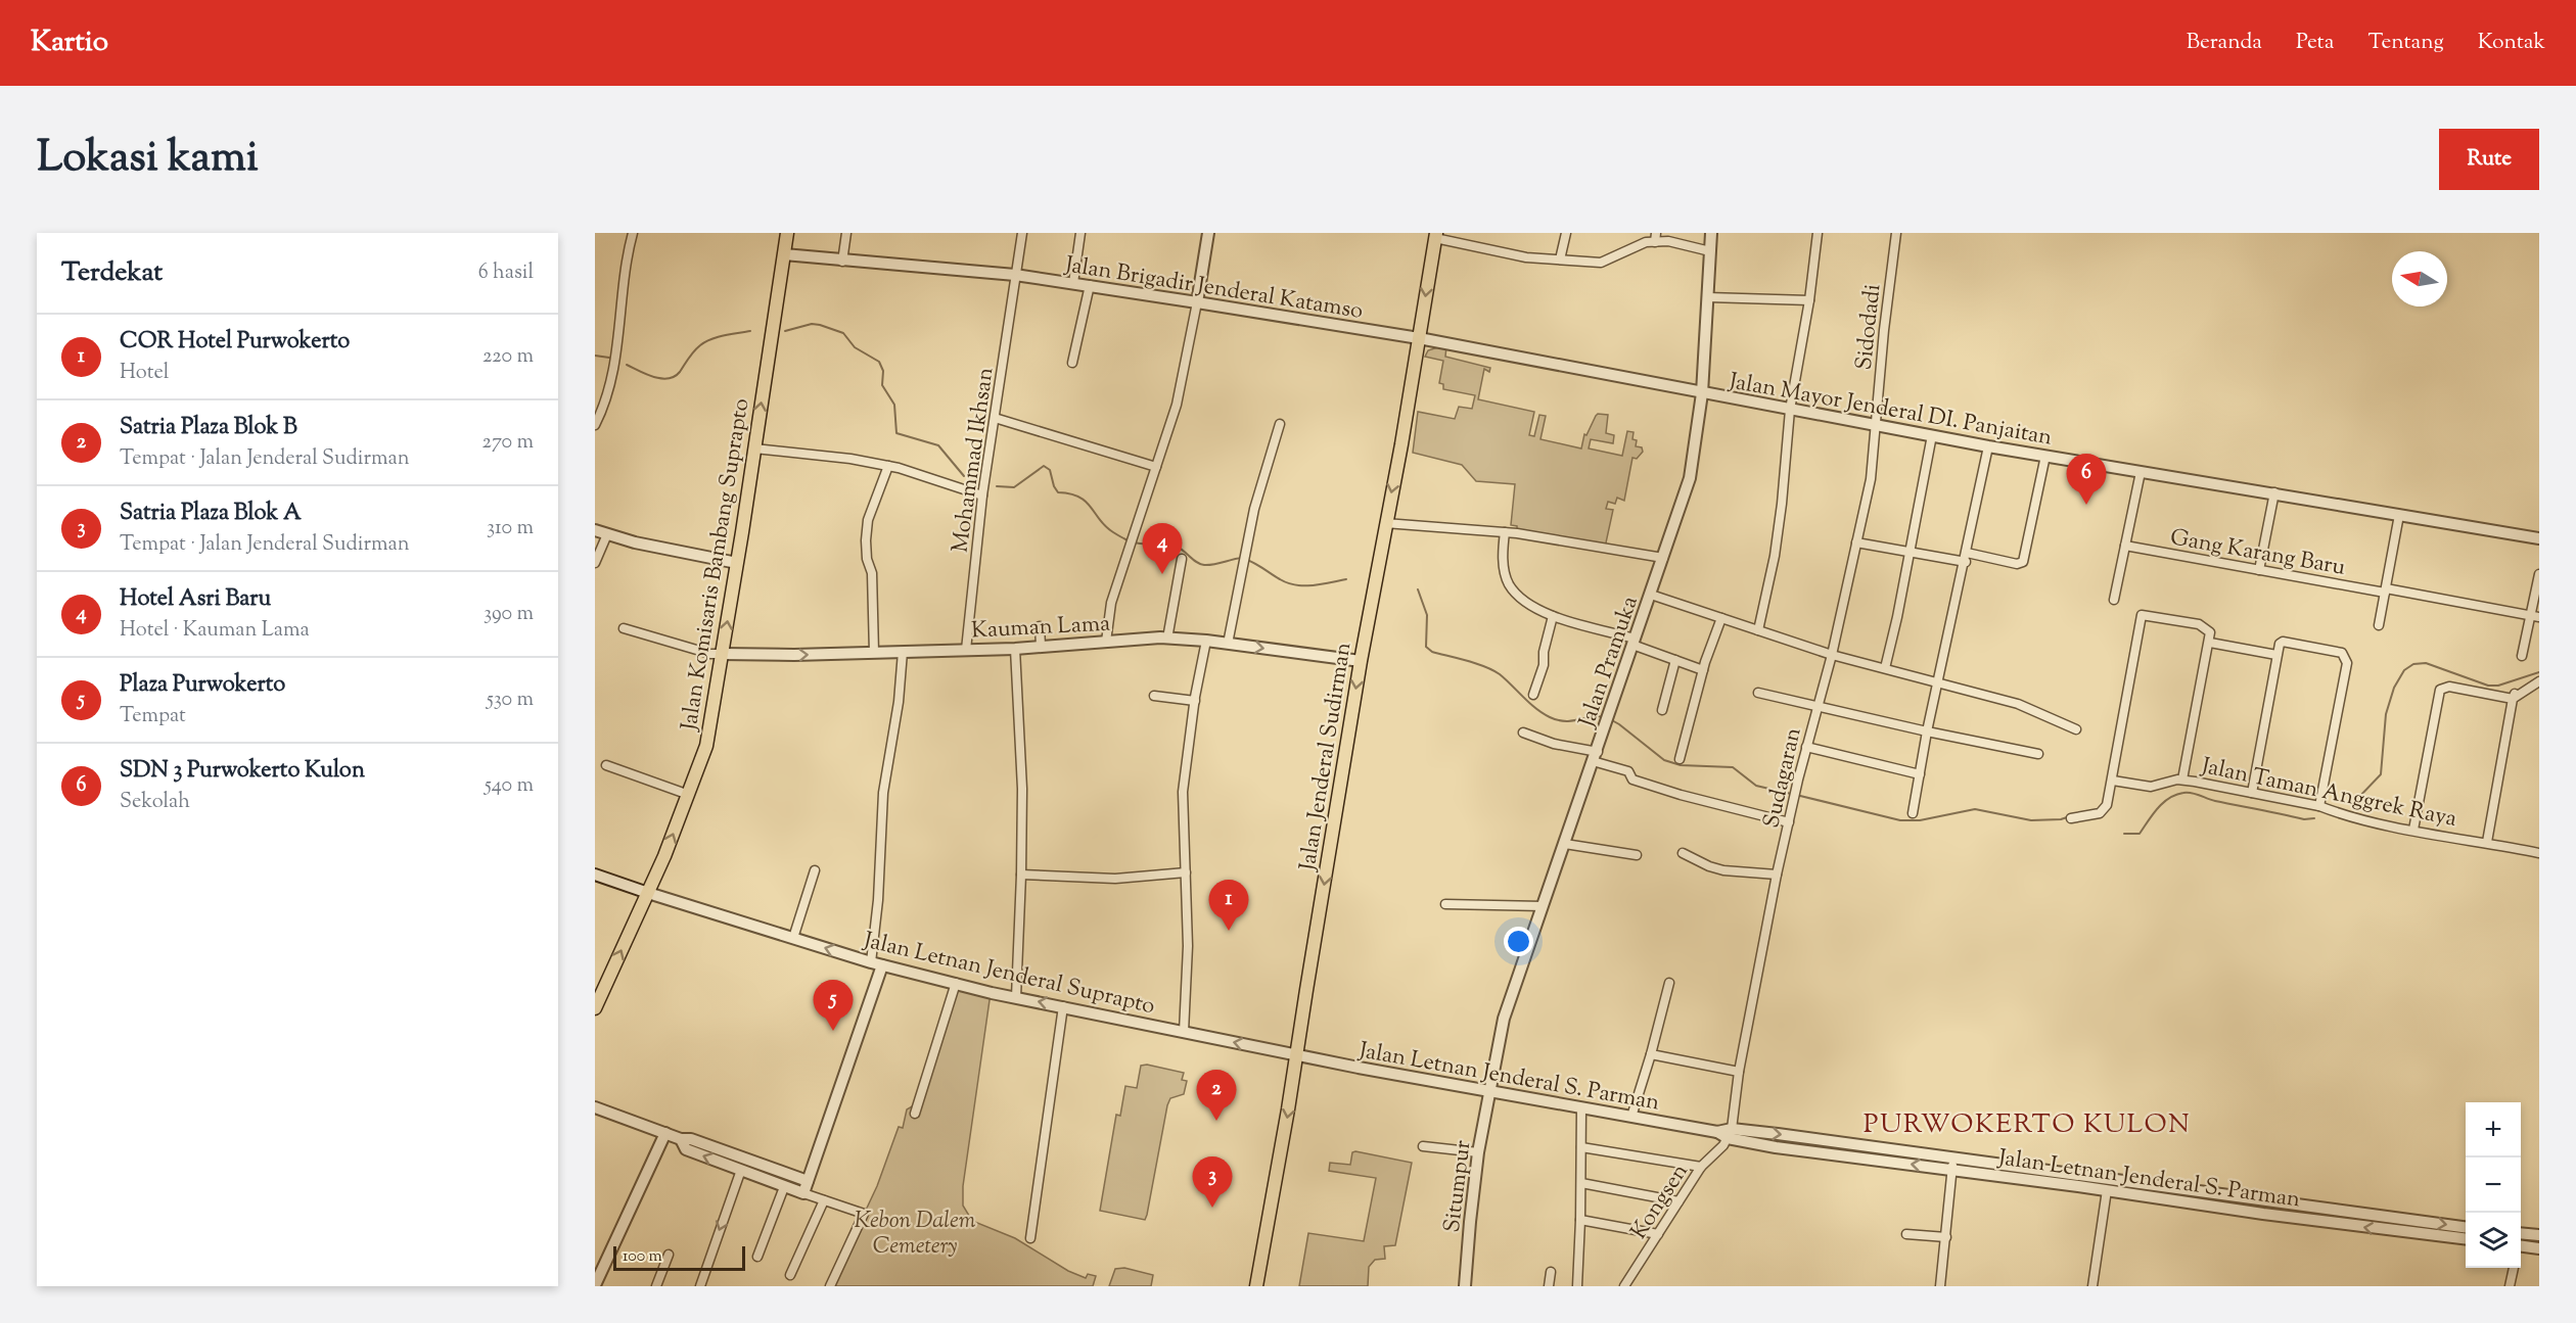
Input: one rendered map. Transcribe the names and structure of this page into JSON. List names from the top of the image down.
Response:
{
  "streets": {
    "main road": ["Jalan Komisaris Bambang Suprapto", "Jalan Jenderal Sudirman"],
    "street": [
      "Jalan Brigadir Jenderal Katamso",
      "Sidodadi",
      "Jalan Mayor Jenderal DI. Panjaitan",
      "Mohammad Ikhsan",
      "Gang Karang Baru",
      "Kauman Lama",
      "Jalan Pramuka",
      "Sudagaran",
      "Jalan Taman Anggrek Raya",
      "Jalan Letnan Jenderal Suprapto",
      "Jalan Letnan Jenderal S. Parman",
      "Situmpur",
      "Kongsen"
    ]
  },
  "crossings": [
    ["Jalan Brigadir Jenderal Katamso", "Jalan Mayor Jenderal DI. Panjaitan"],
    ["Jalan Brigadir Jenderal Katamso", "Mohammad Ikhsan"],
    ["Jalan Brigadir Jenderal Katamso", "Jalan Komisaris Bambang Suprapto"],
    ["Jalan Brigadir Jenderal Katamso", "Jalan Jenderal Sudirman"],
    ["Sidodadi", "Jalan Mayor Jenderal DI. Panjaitan"],
    ["Sidodadi", "Sudagaran"],
    ["Jalan Mayor Jenderal DI. Panjaitan", "Jalan Pramuka"],
    ["Jalan Mayor Jenderal DI. Panjaitan", "Jalan Jenderal Sudirman"],
    ["Jalan Mayor Jenderal DI. Panjaitan", "Sudagaran"],
    ["Mohammad Ikhsan", "Kauman Lama"],
    ["Jalan Komisaris Bambang Suprapto", "Kauman Lama"],
    ["Jalan Komisaris Bambang Suprapto", "Jalan Letnan Jenderal Suprapto"],
    ["Kauman Lama", "Jalan Jenderal Sudirman"],
    ["Jalan Pramuka", "Jalan Letnan Jenderal S. Parman"],
    ["Jalan Pramuka", "Situmpur"],
    ["Jalan Jenderal Sudirman", "Jalan Letnan Jenderal Suprapto"],
    ["Jalan Jenderal Sudirman", "Jalan Letnan Jenderal S. Parman"],
    ["Sudagaran", "Jalan Letnan Jenderal S. Parman"],
    ["Sudagaran", "Kongsen"],
    ["Jalan Letnan Jenderal Suprapto", "Jalan Letnan Jenderal S. Parman"],
    ["Jalan Letnan Jenderal S. Parman", "Situmpur"],
    ["Jalan Letnan Jenderal S. Parman", "Kongsen"]
  ],
  "one_way": ["Jalan Komisaris Bambang Suprapto", "Kauman Lama", "Jalan Jenderal Sudirman"],
  "districts": ["PURWOKERTO KULON"],
  "parks": ["Kebon Dalem Cemetery"],
  "scale_bar": "100 m",
  "north": "left",
  "page": {
    "header": "Kartio",
    "nav": [
      "Beranda",
      "Peta",
      "Tentang",
      "Kontak"
    ],
    "title": "Lokasi kami",
    "buttons": "Rute",
    "heading": ["Terdekat", "6 hasil"],
    "list": [
      {
        "mark": "1",
        "name": "COR Hotel Purwokerto",
        "note": "Hotel",
        "value": "220 m"
      },
      {
        "mark": "2",
        "name": "Satria Plaza Blok B",
        "note": "Tempat · Jalan Jenderal Sudirman",
        "value": "270 m"
      },
      {
        "mark": "3",
        "name": "Satria Plaza Blok A",
        "note": "Tempat · Jalan Jenderal Sudirman",
        "value": "310 m"
      },
      {
        "mark": "4",
        "name": "Hotel Asri Baru",
        "note": "Hotel · Kauman Lama",
        "value": "390 m"
      },
      {
        "mark": "5",
        "name": "Plaza Purwokerto",
        "note": "Tempat",
        "value": "530 m"
      },
      {
        "mark": "6",
        "name": "SDN 3 Purwokerto Kulon",
        "note": "Sekolah",
        "value": "540 m"
      }
    ],
    "pins": [
      "6",
      "4",
      "1",
      "5",
      "2",
      "3"
    ],
    "map_buttons": ["+", "−"],
    "scale": "100 m"
  }
}
